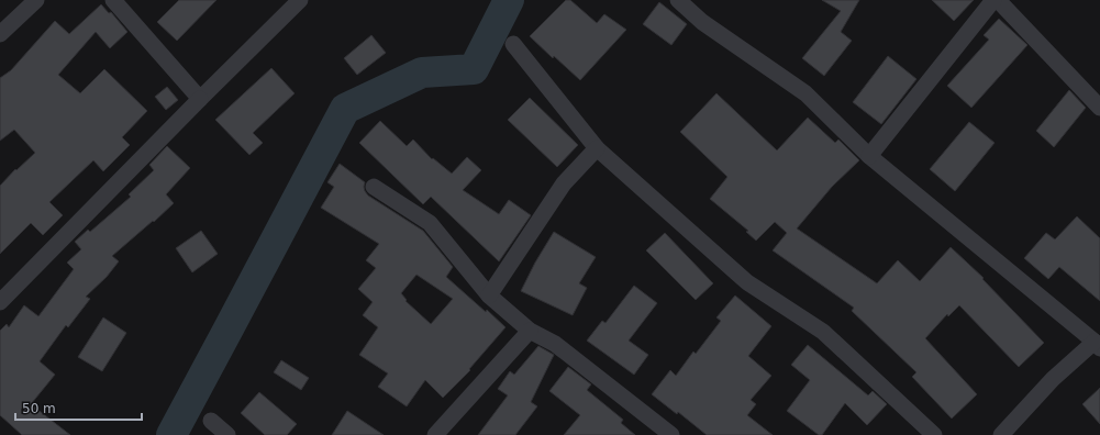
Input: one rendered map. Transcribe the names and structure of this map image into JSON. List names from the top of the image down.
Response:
{
  "scale_bar": "50 m"
}
